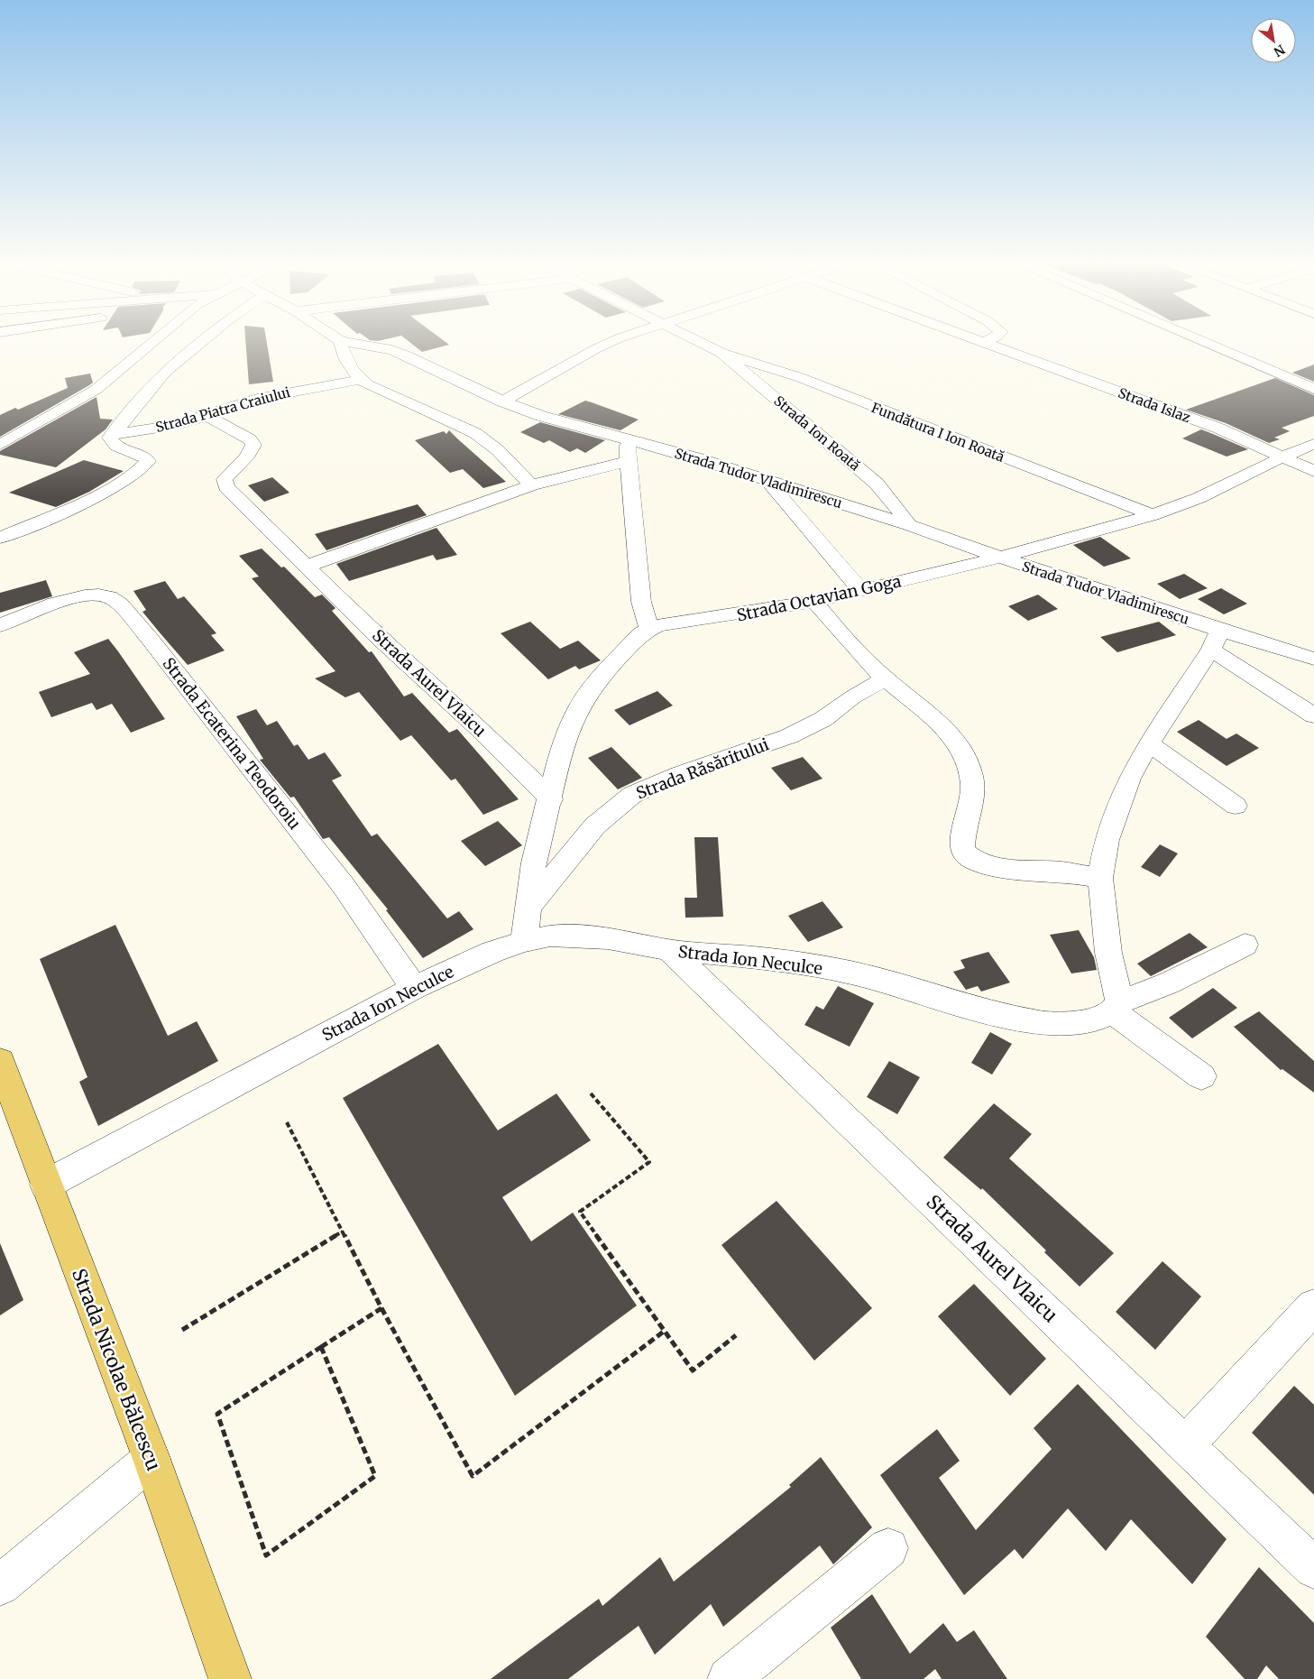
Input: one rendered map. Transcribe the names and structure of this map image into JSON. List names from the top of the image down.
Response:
{
  "streets": {
    "main road": ["Strada Nicolae Bălcescu"],
    "street": [
      "Strada Islaz",
      "Strada Piatra Craiului",
      "Fundătura I Ion Roată",
      "Strada Ion Roată",
      "Strada Tudor Vladimirescu",
      "Strada Octavian Goga",
      "Strada Aurel Vlaicu",
      "Strada Ecaterina Teodoroiu",
      "Strada Răsăritului",
      "Strada Ion Neculce"
    ]
  },
  "crossings": [
    ["Strada Islaz", "Strada Octavian Goga"],
    ["Strada Piatra Craiului", "Strada Aurel Vlaicu"],
    ["Fundătura I Ion Roată", "Strada Ion Roată"],
    ["Fundătura I Ion Roată", "Strada Octavian Goga"],
    ["Strada Ion Roată", "Strada Tudor Vladimirescu"],
    ["Strada Tudor Vladimirescu", "Strada Octavian Goga"],
    ["Strada Octavian Goga", "Strada Aurel Vlaicu"],
    ["Strada Octavian Goga", "Strada Răsăritului"],
    ["Strada Octavian Goga", "Strada Ion Neculce"],
    ["Strada Aurel Vlaicu", "Strada Ion Neculce"],
    ["Strada Ecaterina Teodoroiu", "Strada Ion Neculce"],
    ["Strada Ion Neculce", "Strada Nicolae Bălcescu"]
  ],
  "north": "bottom right"
}
